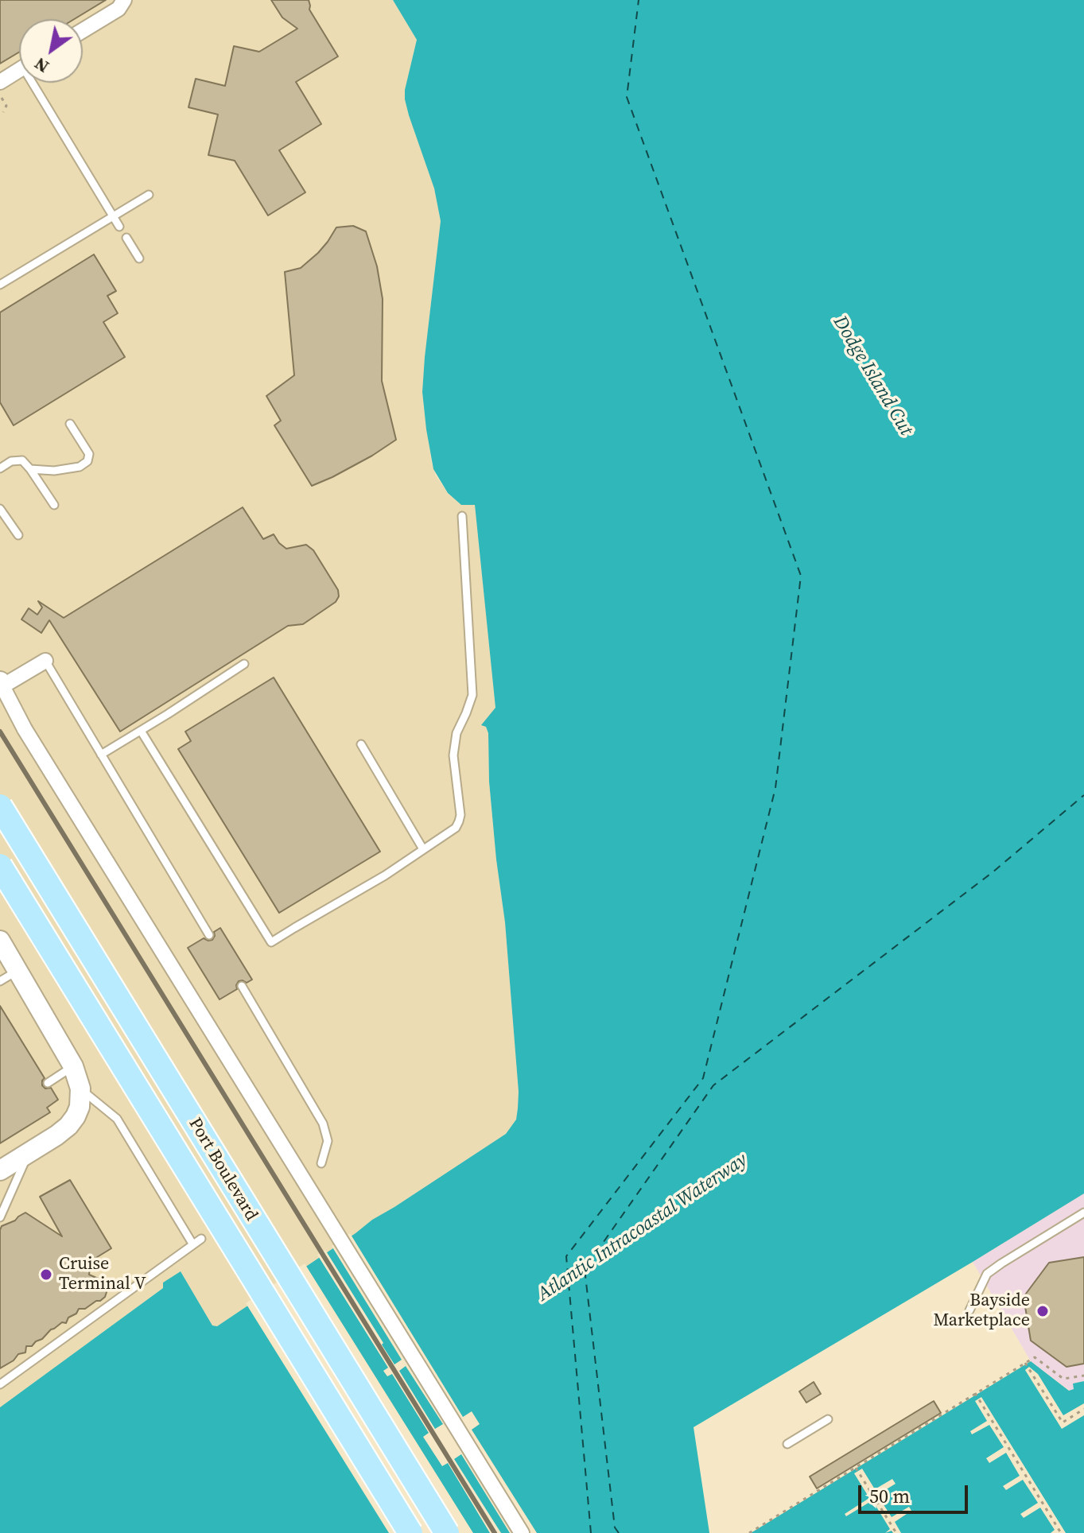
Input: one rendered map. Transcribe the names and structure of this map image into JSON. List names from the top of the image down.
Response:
{
  "streets": {
    "main road": ["Port Boulevard"]
  },
  "water": ["Dodge Island Cut", "Atlantic Intracoastal Waterway"],
  "places": ["Cruise Terminal V", "Bayside Marketplace"],
  "scale_bar": "50 m",
  "north": "bottom left"
}
